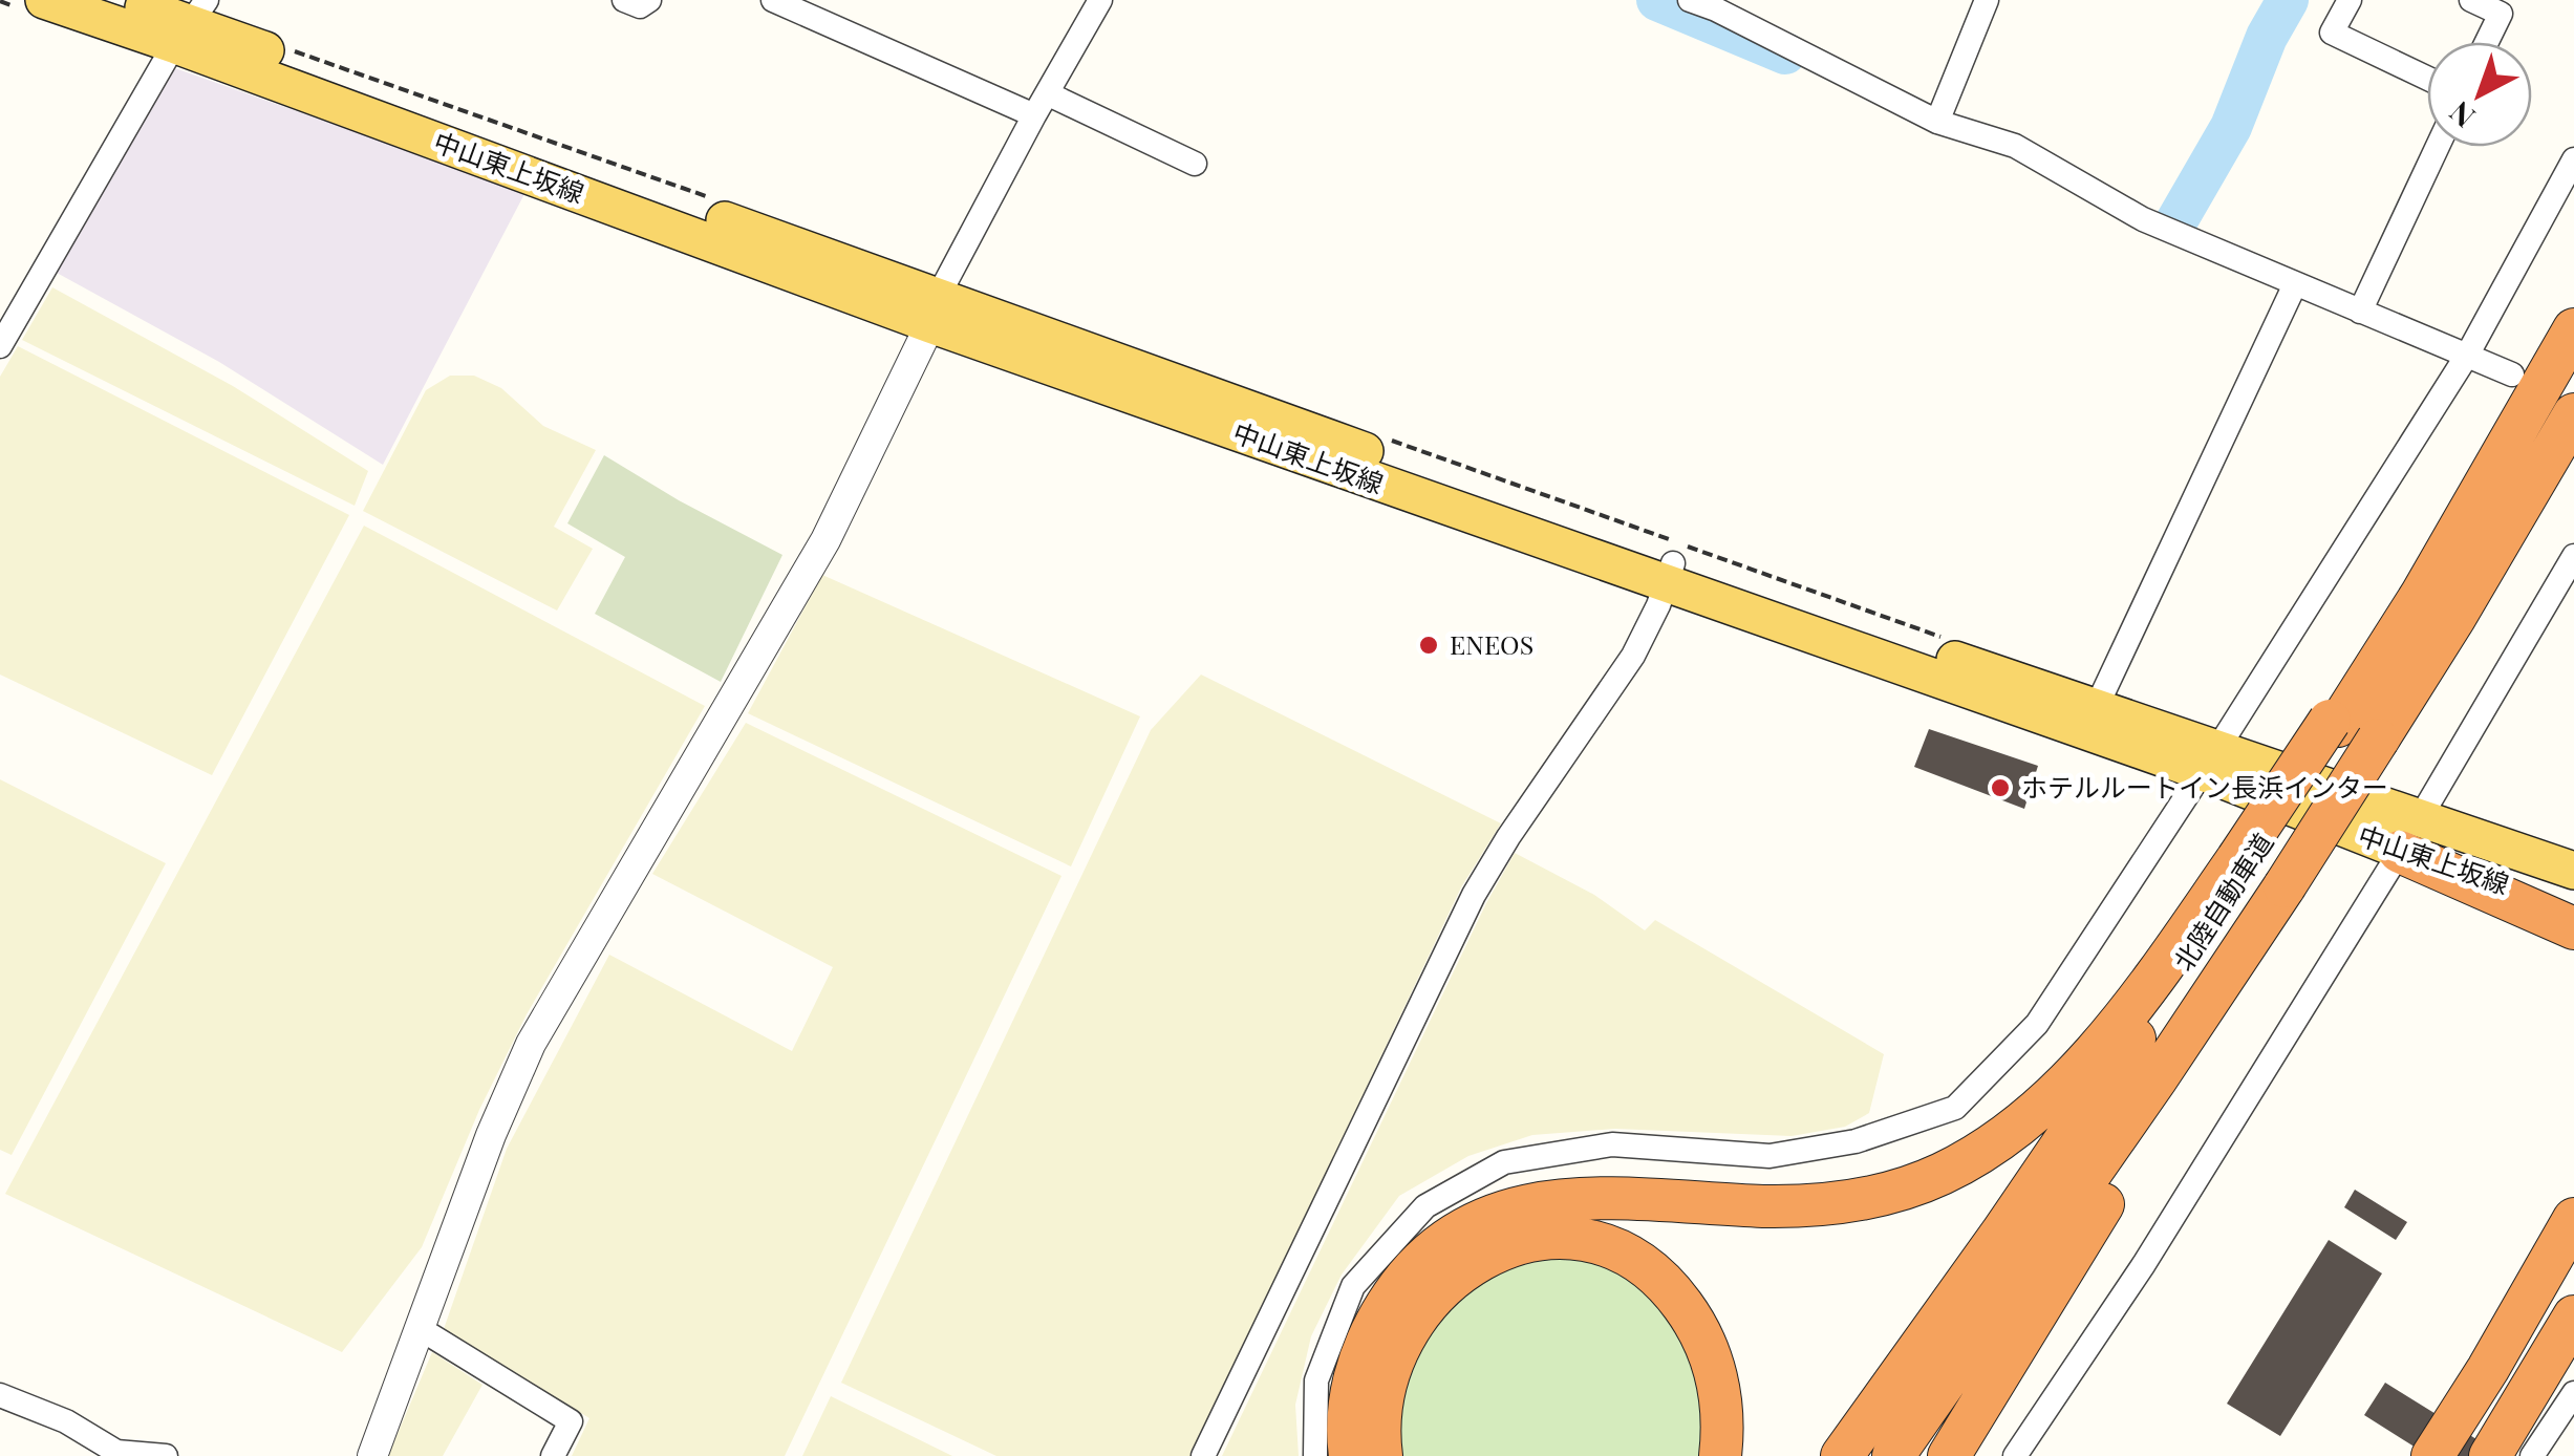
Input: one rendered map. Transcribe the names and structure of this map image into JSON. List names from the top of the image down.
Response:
{
  "streets": {
    "highway": ["北陸自動車道"],
    "main road": ["中山東上坂線"]
  },
  "places": ["ENEOS", "ホテルルートイン長浜インター"],
  "north": "bottom left"
}
